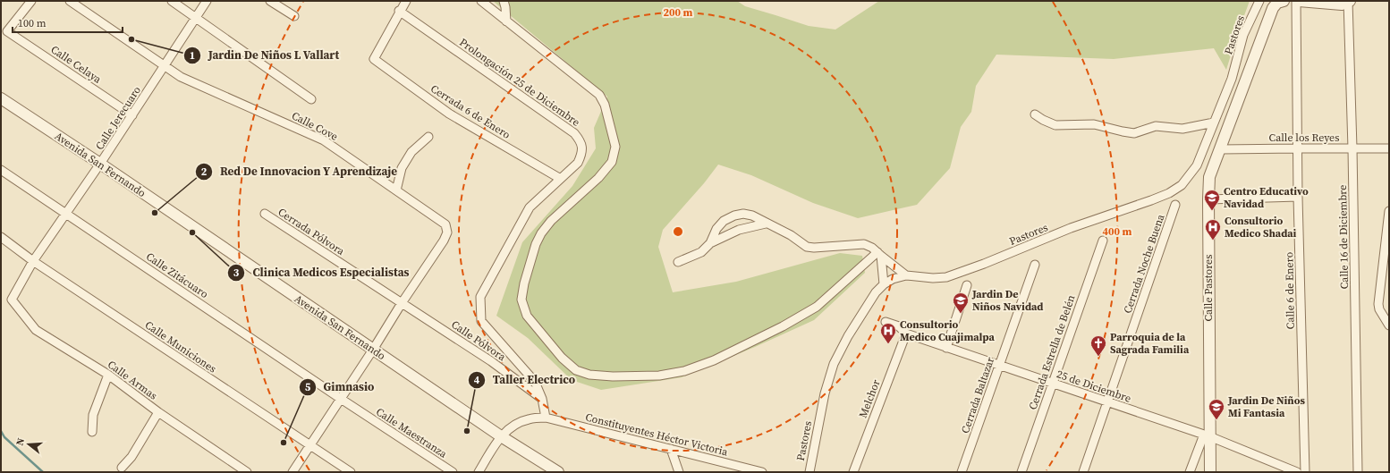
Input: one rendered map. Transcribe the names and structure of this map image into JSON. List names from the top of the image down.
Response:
{
  "streets": {
    "street": [
      "Pastores",
      "Calle Celaya",
      "Prolongación 25 de Diciembre",
      "Cerrada 6 de Enero",
      "Calle Jerecuaro",
      "Calle Cove",
      "Calle los Reyes",
      "Avenida San Fernando",
      "Cerrada Pólvora",
      "Calle 16 de Diciembre",
      "Cerrada Noche Buena",
      "Calle Zitácuaro",
      "Calle Pastores",
      "Calle 6 de Enero",
      "Calle Pólvora",
      "Calle Municiones",
      "Cerrada Estrella de Belén",
      "Calle Armas",
      "25 de Diciembre",
      "Cerrada Baltazar",
      "Melchor",
      "Calle Maestranza",
      "Constituyentes Héctor Victoria"
    ]
  },
  "crossings": [
    ["Calle Celaya", "Calle Jerecuaro"],
    ["Prolongación 25 de Diciembre", "Cerrada 6 de Enero"],
    ["Prolongación 25 de Diciembre", "Calle Pólvora"],
    ["Prolongación 25 de Diciembre", "Constituyentes Héctor Victoria"],
    ["Calle Jerecuaro", "Calle Cove"],
    ["Calle Jerecuaro", "Avenida San Fernando"],
    ["Calle Jerecuaro", "Calle Zitácuaro"],
    ["Calle Jerecuaro", "Calle Municiones"],
    ["Calle Jerecuaro", "Calle Armas"],
    ["Calle Cove", "Cerrada Pólvora"],
    ["Calle Cove", "Calle Pólvora"],
    ["Calle los Reyes", "Calle 16 de Diciembre"],
    ["Calle los Reyes", "Calle Pastores"],
    ["Calle los Reyes", "Calle 6 de Enero"],
    ["Cerrada Pólvora", "Calle Pólvora"],
    ["Cerrada Noche Buena", "25 de Diciembre"],
    ["Calle Zitácuaro", "Calle Maestranza"],
    ["Calle Pastores", "25 de Diciembre"],
    ["Cerrada Estrella de Belén", "25 de Diciembre"],
    ["25 de Diciembre", "Cerrada Baltazar"],
    ["25 de Diciembre", "Melchor"]
  ],
  "places": {
    "other": [
      "Jardin De Niños L Vallart",
      "Red De Innovacion Y Aprendizaje",
      "Clinica Medicos Especialistas",
      "Taller Electrico",
      "Gimnasio"
    ],
    "school or university": ["Centro Educativo Navidad", "Jardin De Niños Navidad", "Jardin De Niños Mi Fantasia"],
    "hospital": ["Consultorio Medico Shadai", "Consultorio Medico Cuajimalpa"],
    "church": ["Parroquia de la Sagrada Familia"]
  },
  "scale_bar": "100 m",
  "north": "left",
  "rings": ["200 m", "400 m"]
}
